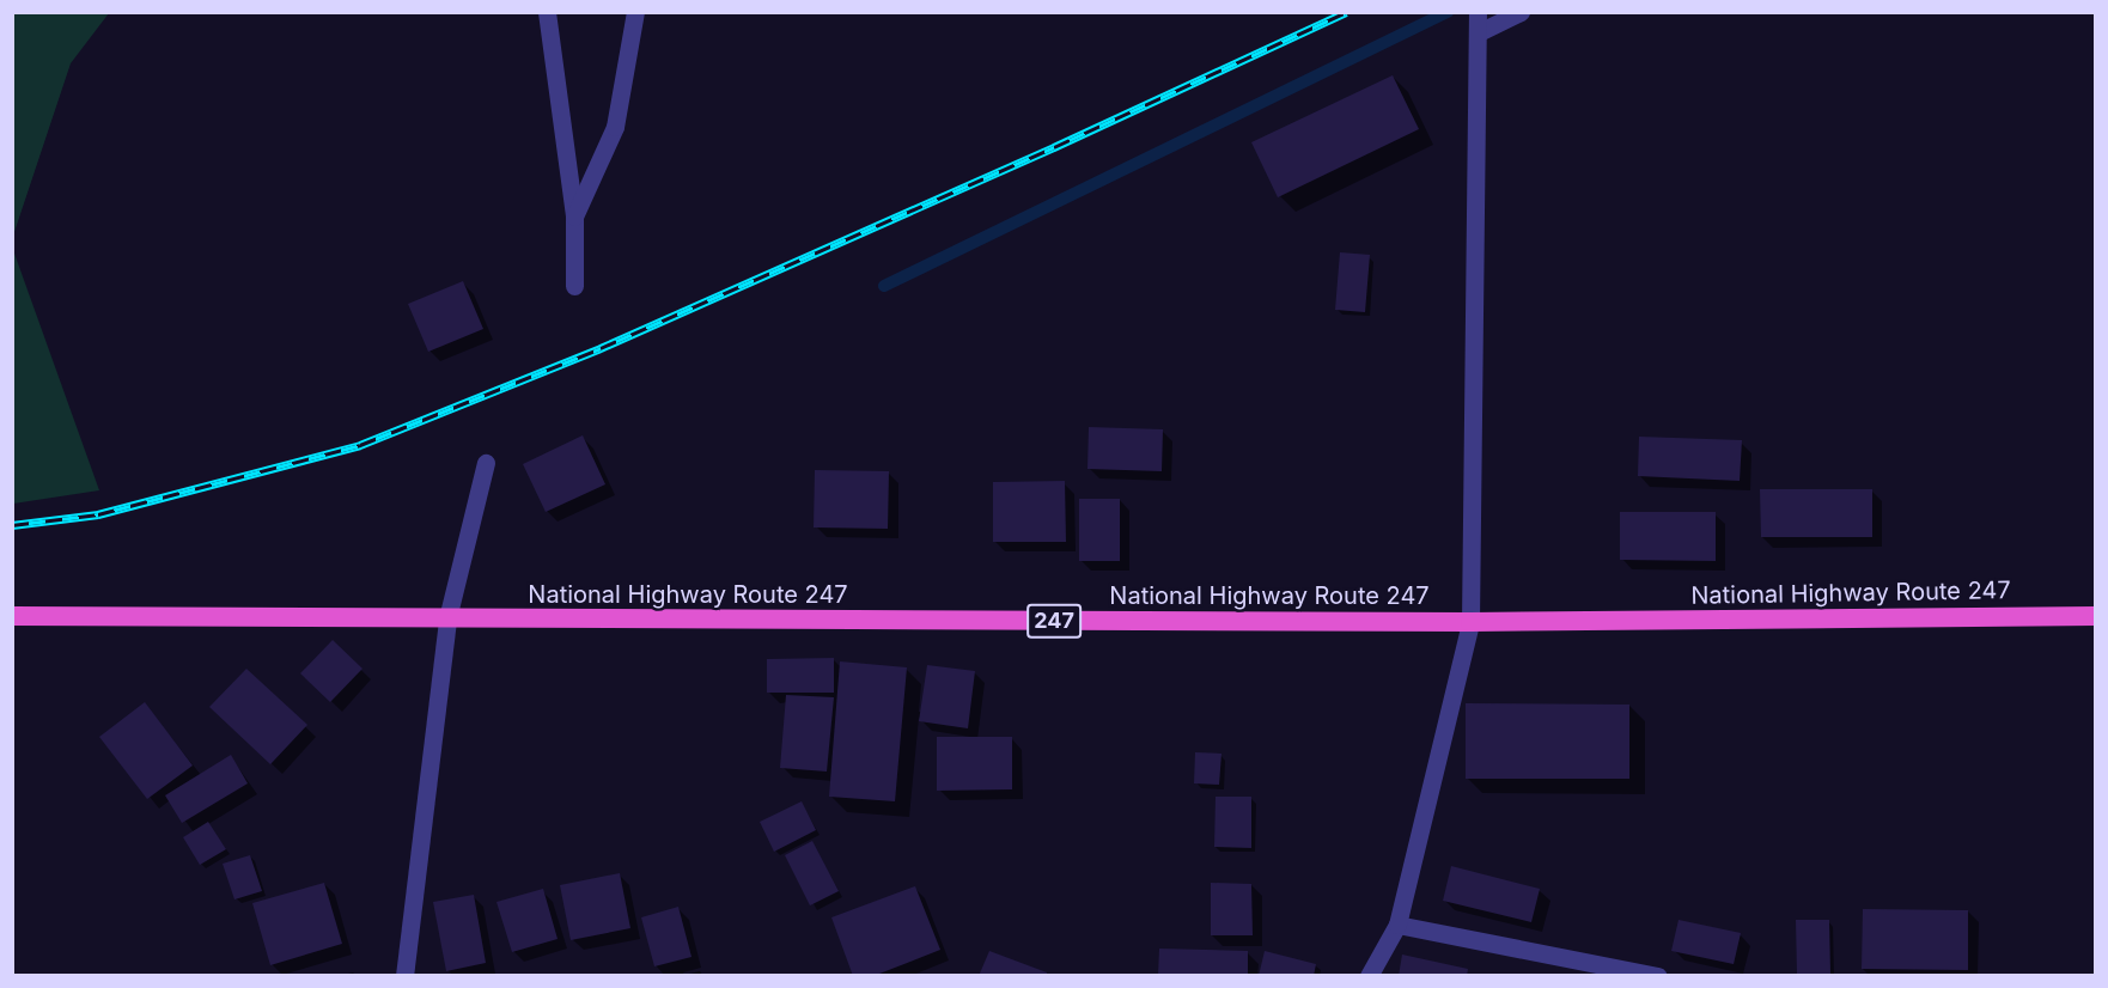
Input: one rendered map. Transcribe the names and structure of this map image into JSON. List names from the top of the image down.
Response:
{
  "streets": {
    "highway": ["National Highway Route 247", "247"]
  }
}
